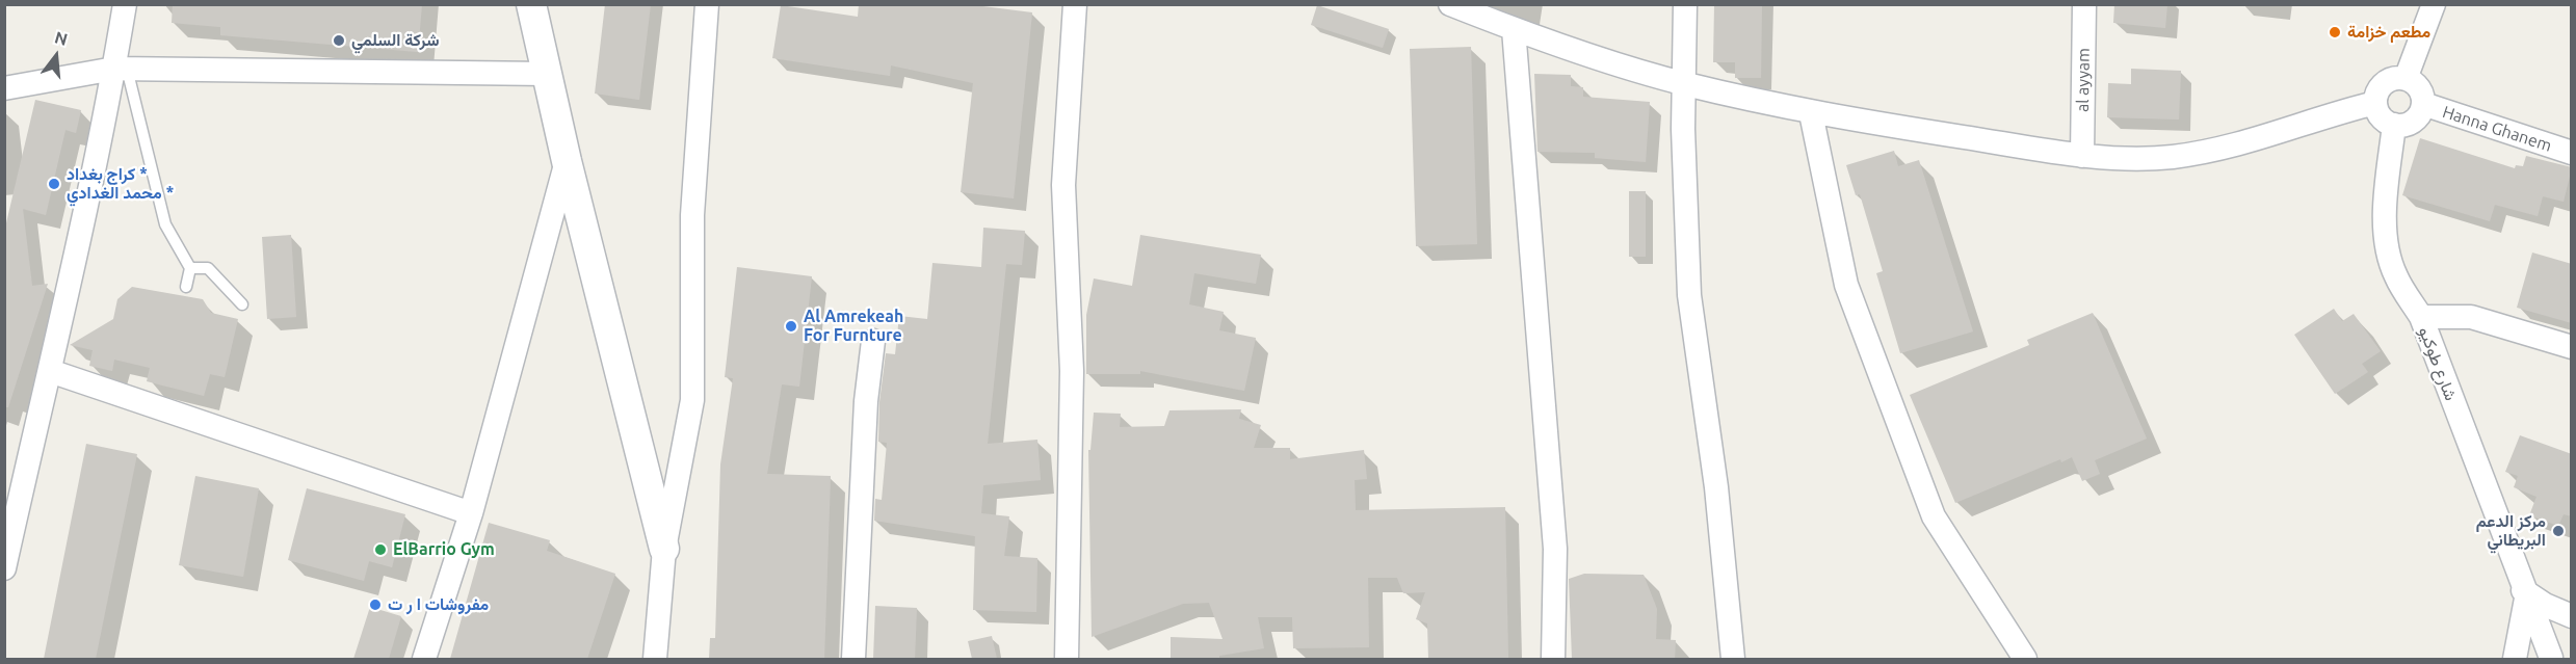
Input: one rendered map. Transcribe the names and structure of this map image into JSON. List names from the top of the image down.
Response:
{
  "streets": {
    "street": ["al ayyam", "Hanna Ghanem", "شارع طوكيو"]
  },
  "crossings": [
    ["Hanna Ghanem", "شارع طوكيو"]
  ],
  "places": [
    "مطعم خزامة",
    "شركة السلمي",
    "كراج بغداد * محمد الغدادي *",
    "Al Amrekeah For Furnture",
    "مركز الدعم البريطاني",
    "ElBarrio Gym",
    "مفروشات ا ر ت"
  ],
  "north": "top"
}
